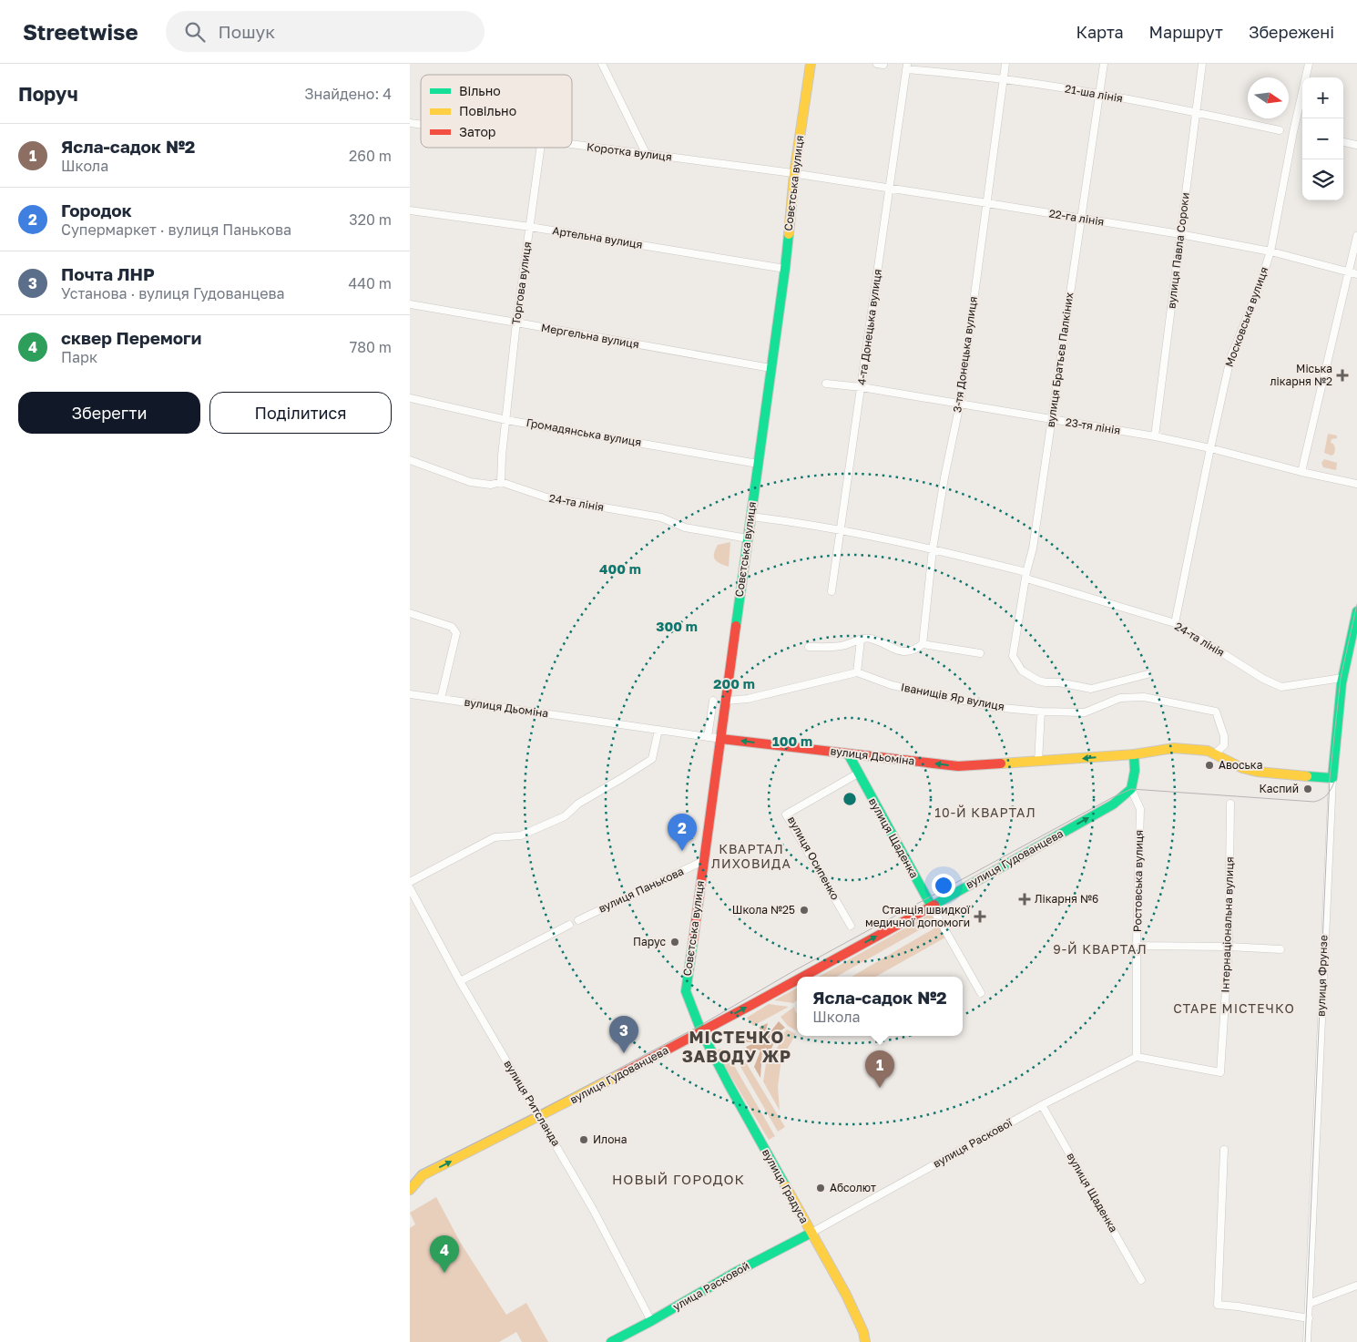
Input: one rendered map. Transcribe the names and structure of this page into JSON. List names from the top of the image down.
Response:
{
  "streets": {
    "street": [
      "21-ша лінія",
      "Коротка вулиця",
      "Совєтська вулиця",
      "22-га лінія",
      "Артельна вулиця",
      "вулиця Павла Сороки",
      "Торгова вулиця",
      "Московська вулиця",
      "4-та Донецька вулиця",
      "Мергельна вулиця",
      "3-тя Донецька вулиця",
      "вулиця Братьєв Палкіних",
      "23-тя лінія",
      "Громадянська вулиця",
      "24-та лінія",
      "Іванищів Яр вулиця",
      "вулиця Дьоміна",
      "вулиця Щаденка",
      "вулиця Осипенко",
      "вулиця Гудованцева",
      "Ростовська вулиця",
      "вулиця Панькова",
      "Інтернаціональна вулиця",
      "вулиця Фрунзе",
      "вулиця Ритсланда",
      "вулиця Раскової",
      "вулиця Градуса",
      "улица Расковой"
    ]
  },
  "crossings": [
    ["21-ша лінія", "вулиця Павла Сороки"],
    ["21-ша лінія", "4-та Донецька вулиця"],
    ["21-ша лінія", "3-тя Донецька вулиця"],
    ["21-ша лінія", "вулиця Братьєв Палкіних"],
    ["Коротка вулиця", "Совєтська вулиця"],
    ["Коротка вулиця", "22-га лінія"],
    ["Совєтська вулиця", "22-га лінія"],
    ["Совєтська вулиця", "Артельна вулиця"],
    ["Совєтська вулиця", "Мергельна вулиця"],
    ["Совєтська вулиця", "Громадянська вулиця"],
    ["Совєтська вулиця", "24-та лінія"],
    ["Совєтська вулиця", "вулиця Дьоміна"],
    ["Совєтська вулиця", "вулиця Гудованцева"],
    ["Совєтська вулиця", "вулиця Панькова"],
    ["Совєтська вулиця", "вулиця Градуса"],
    ["22-га лінія", "вулиця Павла Сороки"],
    ["22-га лінія", "Московська вулиця"],
    ["22-га лінія", "4-та Донецька вулиця"],
    ["22-га лінія", "3-тя Донецька вулиця"],
    ["22-га лінія", "вулиця Братьєв Палкіних"],
    ["Артельна вулиця", "Торгова вулиця"],
    ["вулиця Павла Сороки", "23-тя лінія"],
    ["Торгова вулиця", "Мергельна вулиця"],
    ["Торгова вулиця", "Громадянська вулиця"],
    ["Торгова вулиця", "24-та лінія"],
    ["Московська вулиця", "23-тя лінія"],
    ["Московська вулиця", "24-та лінія"],
    ["4-та Донецька вулиця", "23-тя лінія"],
    ["4-та Донецька вулиця", "24-та лінія"],
    ["3-тя Донецька вулиця", "23-тя лінія"],
    ["3-тя Донецька вулиця", "24-та лінія"],
    ["вулиця Братьєв Палкіних", "23-тя лінія"],
    ["вулиця Братьєв Палкіних", "24-та лінія"],
    ["24-та лінія", "вулиця Фрунзе"],
    ["Іванищів Яр вулиця", "вулиця Дьоміна"],
    ["вулиця Дьоміна", "вулиця Щаденка"],
    ["вулиця Дьоміна", "вулиця Фрунзе"],
    ["вулиця Щаденка", "вулиця Осипенко"],
    ["вулиця Щаденка", "вулиця Гудованцева"],
    ["вулиця Щаденка", "вулиця Раскової"],
    ["вулиця Гудованцева", "Ростовська вулиця"],
    ["вулиця Гудованцева", "вулиця Ритсланда"],
    ["вулиця Гудованцева", "вулиця Градуса"],
    ["Ростовська вулиця", "Інтернаціональна вулиця"],
    ["Ростовська вулиця", "вулиця Раскової"],
    ["Інтернаціональна вулиця", "вулиця Раскової"],
    ["вулиця Ритсланда", "улица Расковой"],
    ["вулиця Раскової", "вулиця Градуса"],
    ["вулиця Раскової", "улица Расковой"],
    ["вулиця Градуса", "улица Расковой"]
  ],
  "one_way": ["вулиця Гудованцева"],
  "districts": [
    "10-Й КВАРТАЛ",
    "КВАРТАЛ ЛИХОВИДА",
    "9-Й КВАРТАЛ",
    "СТАРЕ МІСТЕЧКО",
    "МІСТЕЧКО ЗАВОДУ ЖР",
    "НОВЫЙ ГОРОДОК"
  ],
  "places": {
    "health": ["Міська лікарня №2", "Лікарня №6", "Станція швидкої медичної допомоги"],
    "other": [
      "Авоська",
      "Каспий",
      "Школа №25",
      "Парус",
      "Илона",
      "Абсолют"
    ]
  },
  "legend": ["Вільно", "Повільно", "Затор"],
  "north": "right",
  "page": {
    "header": "Streetwise",
    "search": "Пошук",
    "nav": ["Карта", "Маршрут", "Збережені"],
    "heading": ["Поруч", "Знайдено: 4"],
    "map_buttons": ["+", "−"],
    "list": [
      {
        "mark": "1",
        "name": "Ясла-садок №2",
        "note": "Школа",
        "value": "260 m"
      },
      {
        "mark": "2",
        "name": "Городок",
        "note": "Супермаркет · вулиця Панькова",
        "value": "320 m"
      },
      {
        "mark": "3",
        "name": "Почта ЛНР",
        "note": "Установа · вулиця Гудованцева",
        "value": "440 m"
      },
      {
        "mark": "4",
        "name": "сквер Перемоги",
        "note": "Парк",
        "value": "780 m"
      }
    ],
    "buttons": ["Зберегти", "Поділитися"],
    "pins": [
      "2",
      "3",
      "1",
      "4"
    ],
    "popup": ["Ясла-садок №2", "Школа"]
  },
  "rings": [
    "400 m",
    "300 m",
    "200 m",
    "100 m"
  ]
}
